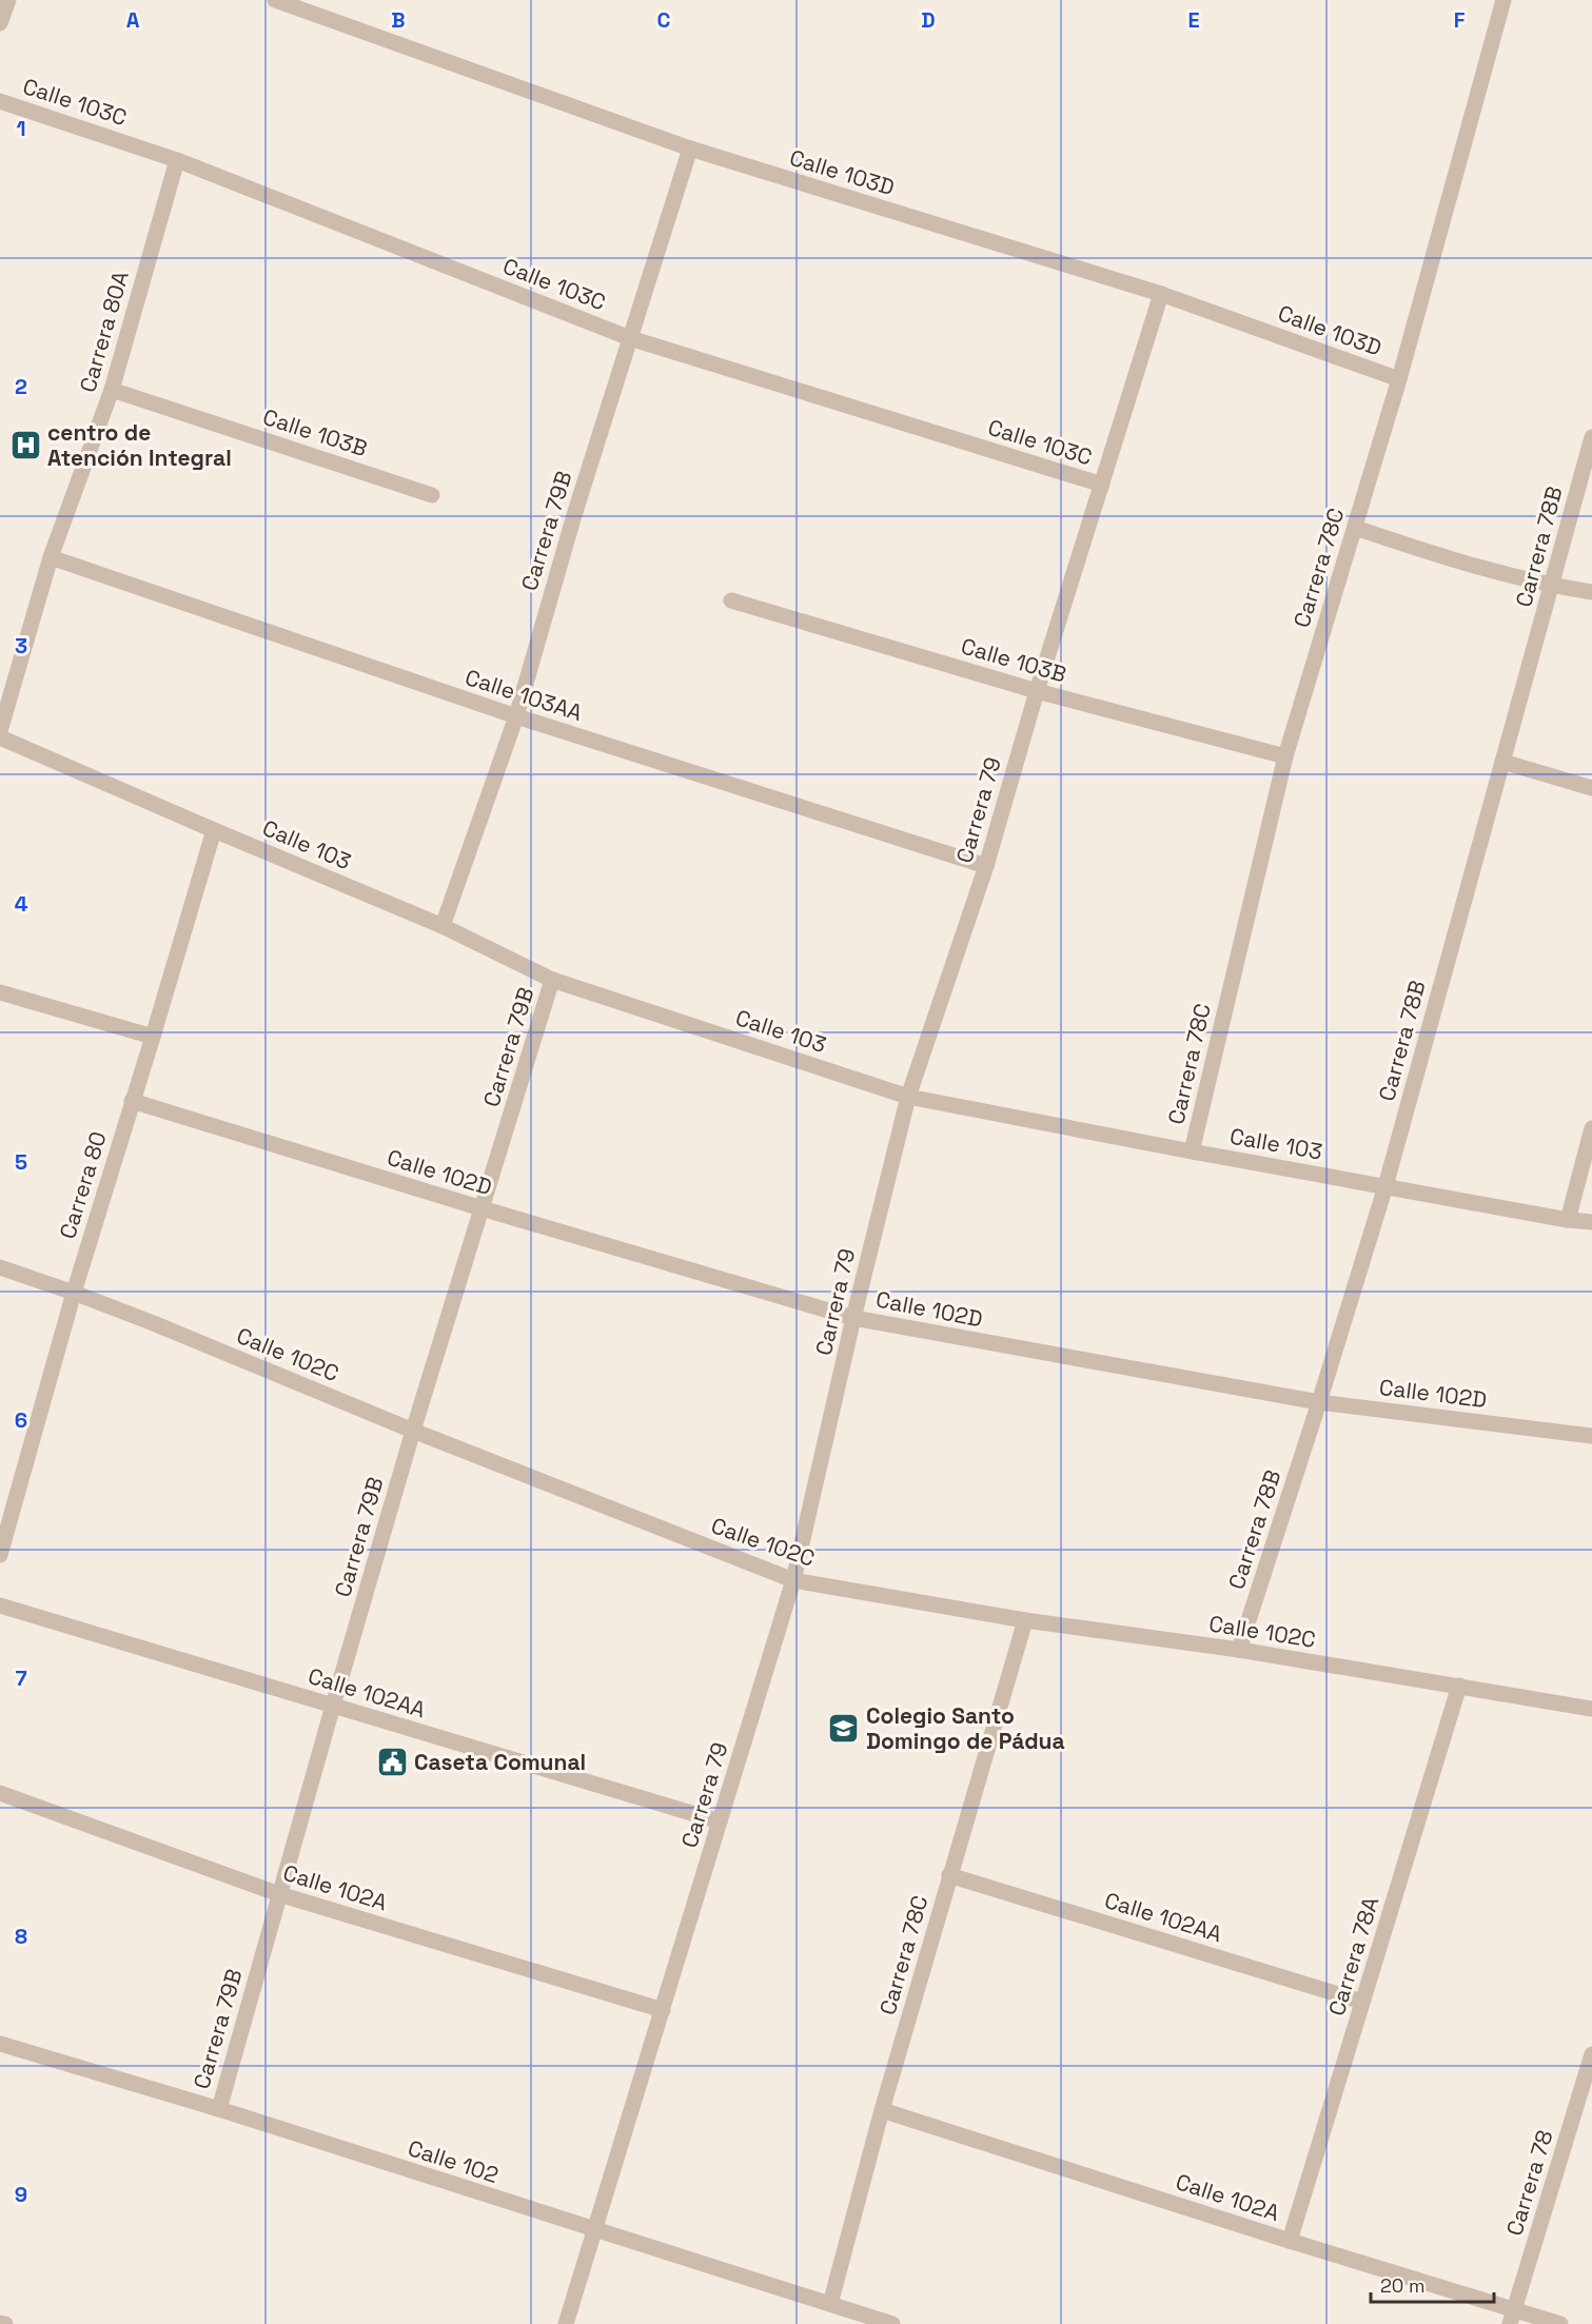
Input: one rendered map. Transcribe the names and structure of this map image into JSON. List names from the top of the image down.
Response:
{
  "streets": {
    "street": [
      "Calle 103C",
      "Calle 103D",
      "Carrera 80A",
      "Calle 103B",
      "Carrera 79B",
      "Carrera 78B",
      "Carrera 78C",
      "Calle 103AA",
      "Carrera 79",
      "Calle 103",
      "Calle 102D",
      "Carrera 80",
      "Calle 102C",
      "Calle 102AA",
      "Calle 102A",
      "Carrera 78A",
      "Calle 102",
      "Carrera 78"
    ]
  },
  "crossings": [
    ["Calle 103C", "Carrera 80A"],
    ["Calle 103C", "Carrera 79B"],
    ["Calle 103C", "Carrera 79"],
    ["Calle 103D", "Carrera 79B"],
    ["Calle 103D", "Carrera 78C"],
    ["Calle 103D", "Carrera 79"],
    ["Carrera 80A", "Calle 103B"],
    ["Carrera 80A", "Calle 103AA"],
    ["Calle 103B", "Carrera 78C"],
    ["Calle 103B", "Carrera 79"],
    ["Carrera 79B", "Calle 103AA"],
    ["Carrera 79B", "Calle 103"],
    ["Carrera 79B", "Calle 102D"],
    ["Carrera 79B", "Calle 102C"],
    ["Carrera 79B", "Calle 102AA"],
    ["Carrera 79B", "Calle 102A"],
    ["Carrera 79B", "Calle 102"],
    ["Carrera 78B", "Calle 103"],
    ["Carrera 78B", "Calle 102D"],
    ["Carrera 78B", "Calle 102C"],
    ["Carrera 78C", "Calle 103"],
    ["Carrera 78C", "Calle 102C"],
    ["Carrera 78C", "Calle 102AA"],
    ["Carrera 78C", "Calle 102A"],
    ["Carrera 78C", "Calle 102"],
    ["Calle 103AA", "Carrera 79"],
    ["Carrera 79", "Calle 103"],
    ["Carrera 79", "Calle 102D"],
    ["Carrera 79", "Calle 102C"],
    ["Carrera 79", "Calle 102AA"],
    ["Carrera 79", "Calle 102A"],
    ["Carrera 79", "Calle 102"],
    ["Calle 103", "Carrera 80"],
    ["Calle 102D", "Carrera 80"],
    ["Carrera 80", "Calle 102C"],
    ["Calle 102C", "Carrera 78A"],
    ["Calle 102AA", "Carrera 78A"],
    ["Calle 102A", "Carrera 78A"],
    ["Calle 102A", "Carrera 78"]
  ],
  "places": {
    "hospital": ["centro de Atención Integral"],
    "school or university": ["Colegio Santo Domingo de Pádua"],
    "public building": ["Caseta Comunal"]
  },
  "scale_bar": "20 m",
  "grid": {
    "columns": [
      "A",
      "B",
      "C",
      "D",
      "E",
      "F"
    ],
    "rows": [
      "1",
      "2",
      "3",
      "4",
      "5",
      "6",
      "7",
      "8",
      "9"
    ]
  }
}
